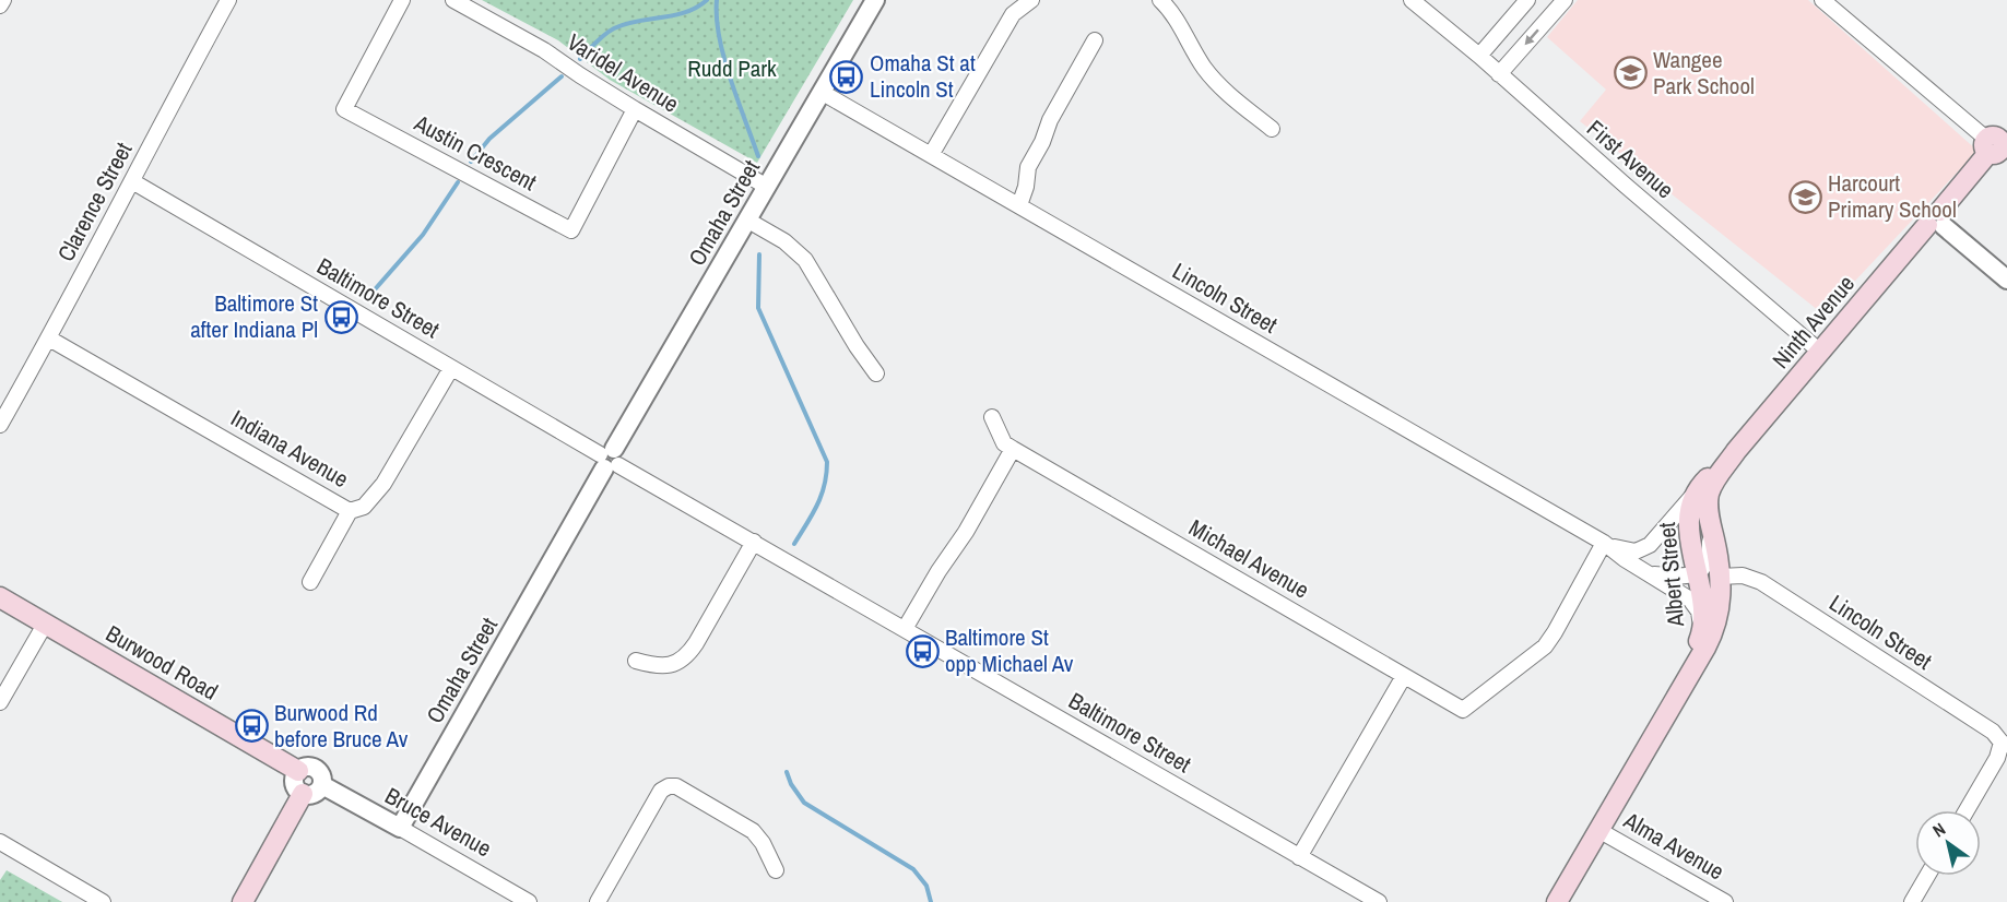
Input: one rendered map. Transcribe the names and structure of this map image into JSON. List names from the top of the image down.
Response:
{
  "streets": {
    "main road": ["Ninth Avenue", "Albert Street", "Burwood Road"],
    "street": [
      "Varidel Avenue",
      "Austin Crescent",
      "First Avenue",
      "Clarence Street",
      "Omaha Street",
      "Baltimore Street",
      "Lincoln Street",
      "Indiana Avenue",
      "Michael Avenue",
      "Bruce Avenue",
      "Alma Avenue"
    ]
  },
  "crossings": [
    ["Varidel Avenue", "Austin Crescent"],
    ["Varidel Avenue", "Omaha Street"],
    ["First Avenue", "Ninth Avenue"],
    ["Clarence Street", "Baltimore Street"],
    ["Clarence Street", "Indiana Avenue"],
    ["Omaha Street", "Baltimore Street"],
    ["Omaha Street", "Lincoln Street"],
    ["Omaha Street", "Bruce Avenue"],
    ["Baltimore Street", "Indiana Avenue"],
    ["Lincoln Street", "Michael Avenue"],
    ["Lincoln Street", "Albert Street"],
    ["Ninth Avenue", "Albert Street"],
    ["Albert Street", "Alma Avenue"],
    ["Burwood Road", "Bruce Avenue"]
  ],
  "parks": ["Rudd Park"],
  "places": {
    "school or university": ["Wangee Park School", "Harcourt Primary School"],
    "bus stop": [
      "Omaha St at Lincoln St",
      "Baltimore St after Indiana Pl",
      "Baltimore St opp Michael Av",
      "Burwood Rd before Bruce Av"
    ]
  },
  "north": "top left"
}
